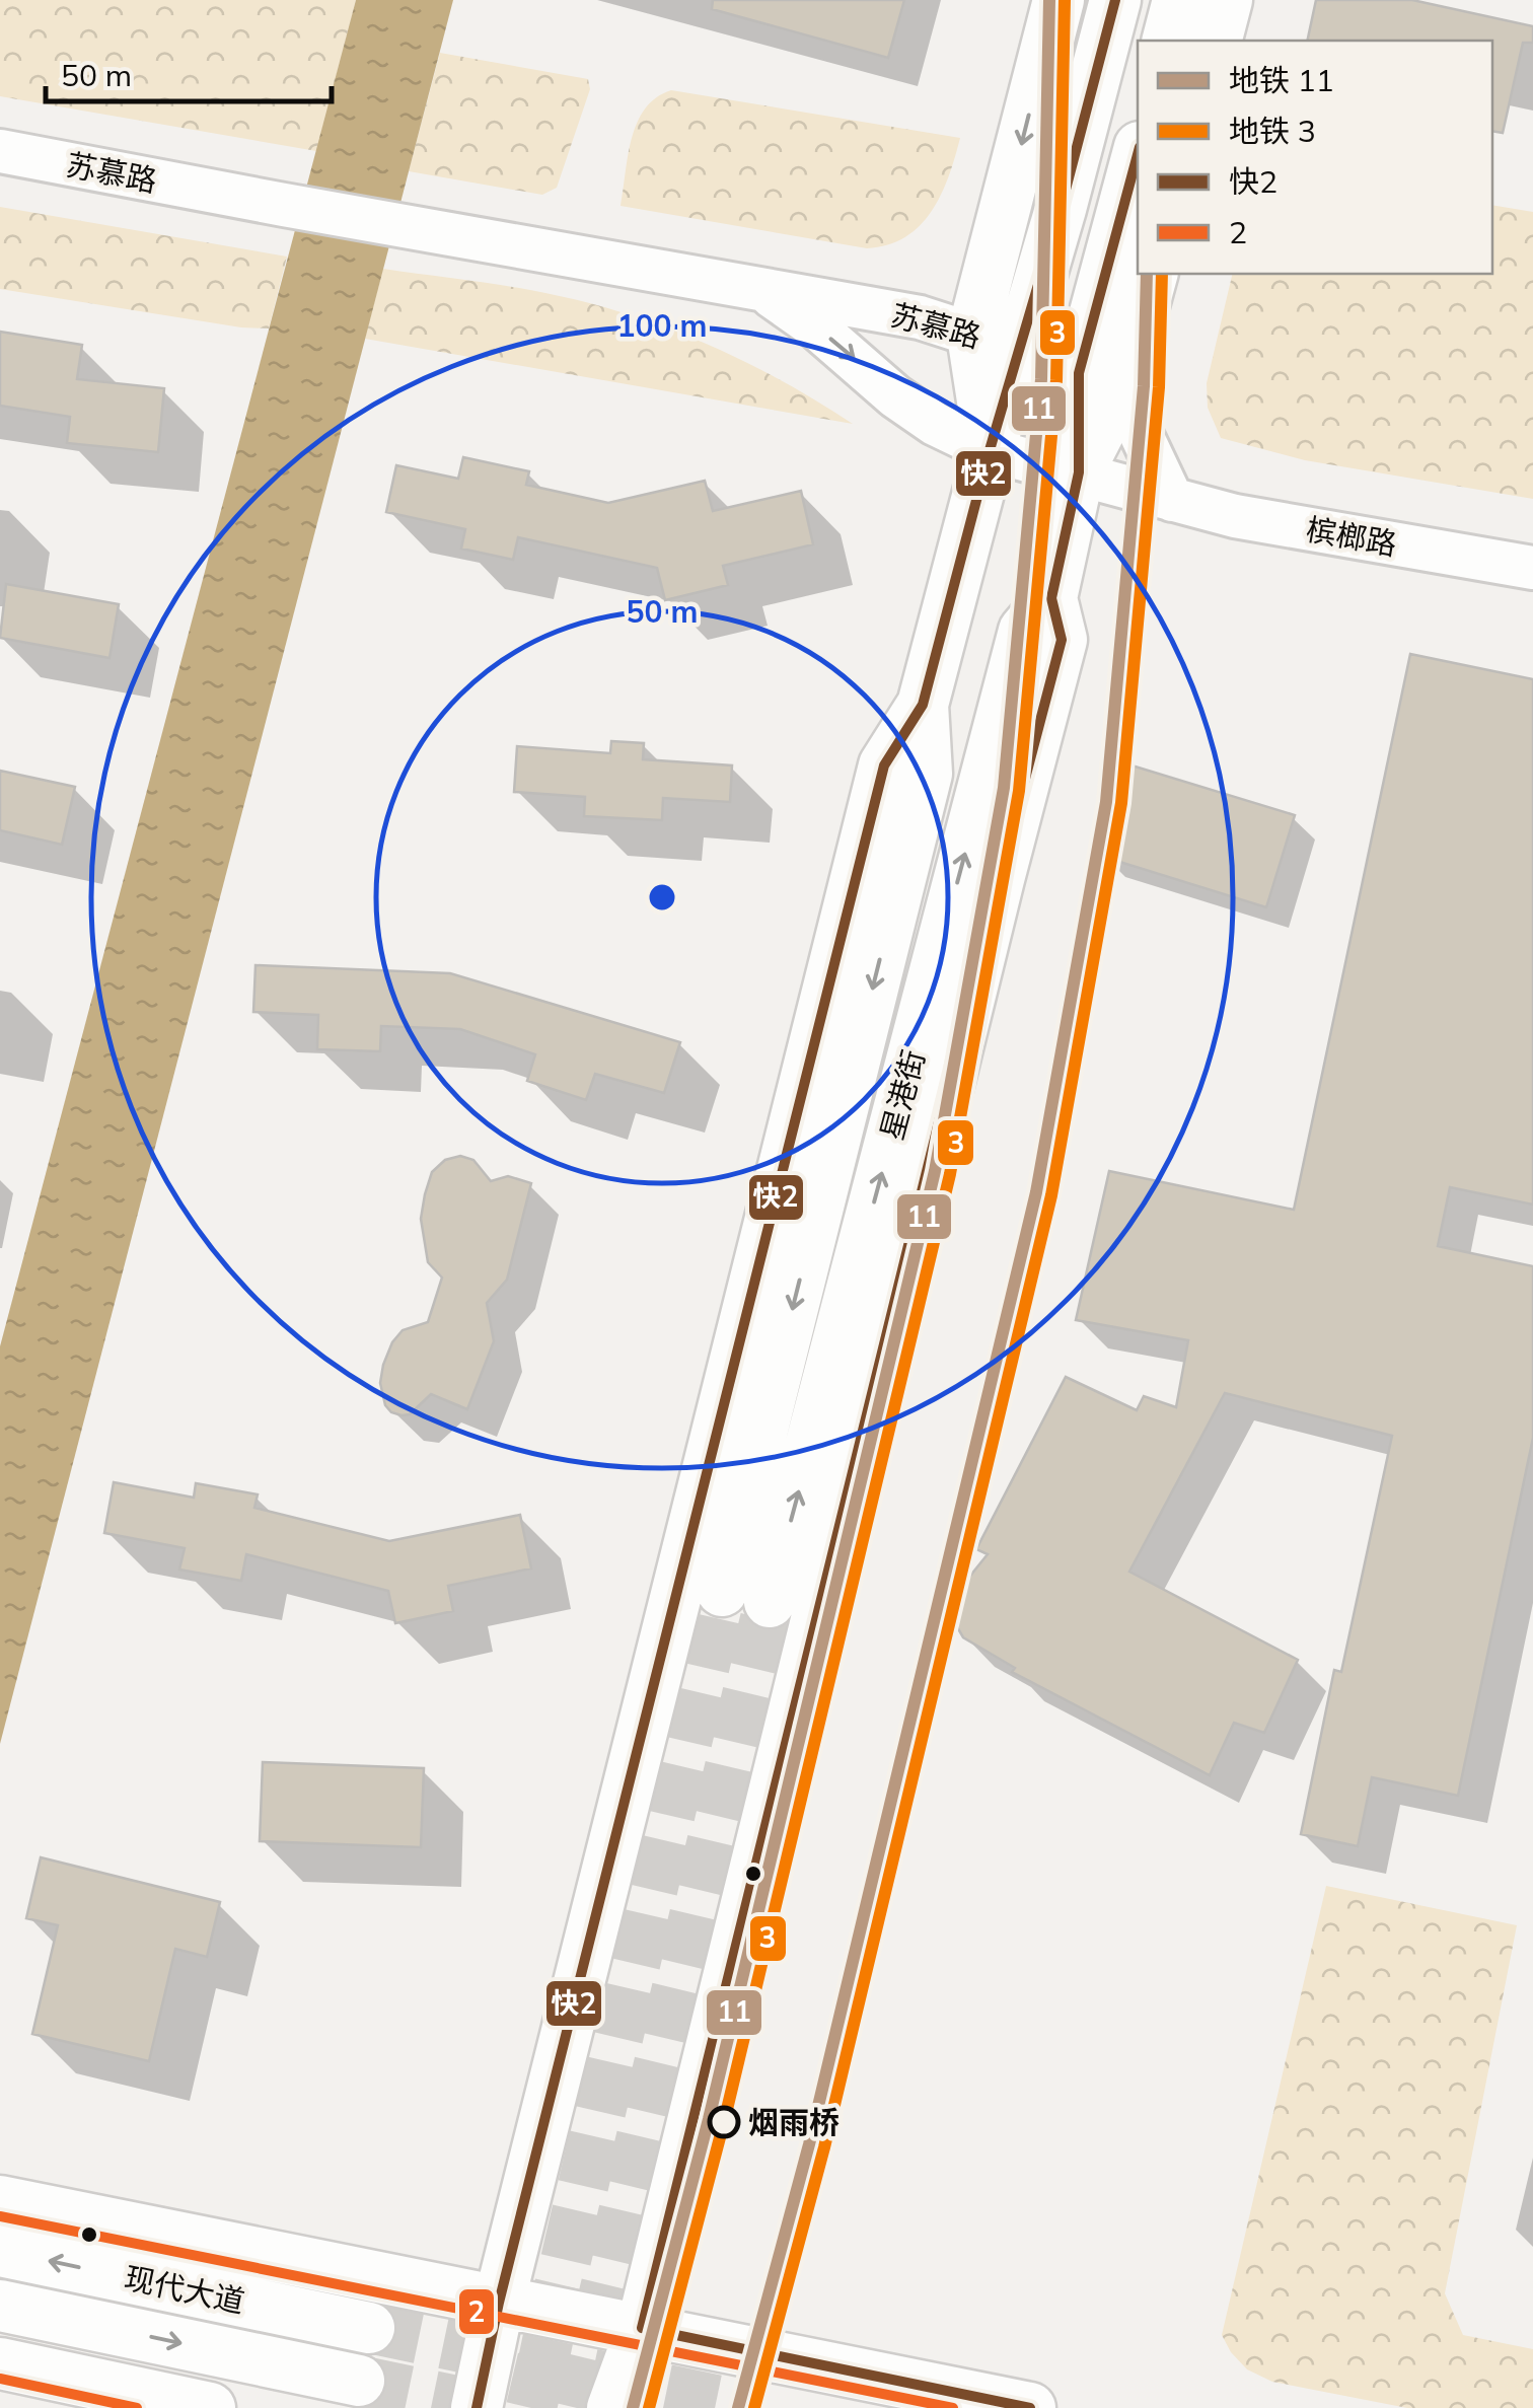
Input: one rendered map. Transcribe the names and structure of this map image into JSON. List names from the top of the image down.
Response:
{
  "streets": {
    "main road": [
      "苏慕路",
      "槟榔路",
      "星港街",
      "现代大道"
    ]
  },
  "crossings": [
    ["苏慕路", "槟榔路"],
    ["苏慕路", "星港街"],
    ["星港街", "现代大道"]
  ],
  "places": ["烟雨桥"],
  "lines": [
    "metro line 11",
    "metro line 3",
    "transit line 快2",
    "transit line 2"
  ],
  "legend": [
    "地铁 11",
    "地铁 3",
    "快2",
    "2"
  ],
  "scale_bar": "50 m",
  "rings": ["100 m", "50 m"]
}
